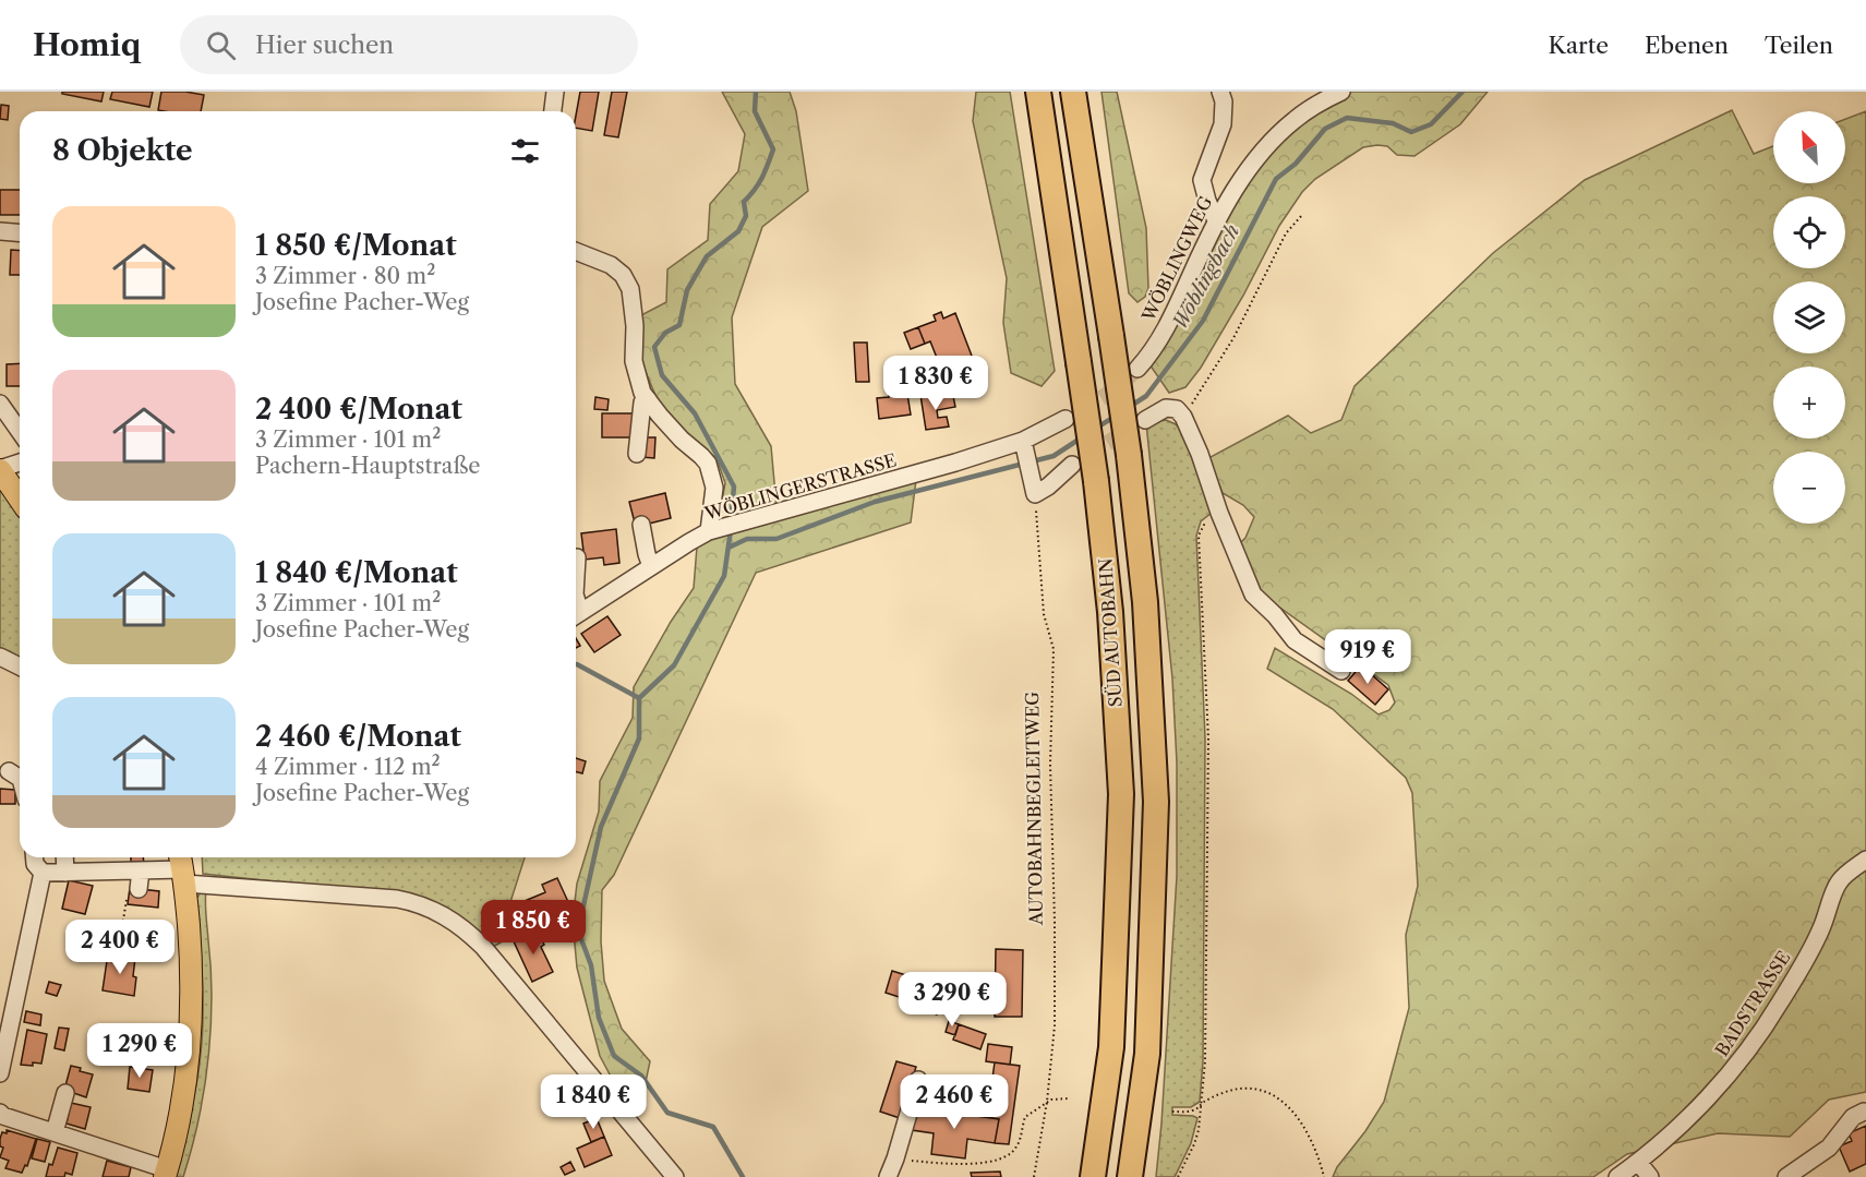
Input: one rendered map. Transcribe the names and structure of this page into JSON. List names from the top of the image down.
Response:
{
  "streets": {
    "highway": ["SÜD AUTOBAHN"],
    "street": ["WÖBLINGWEG", "WÖBLINGERSTRASSE", "BADSTRASSE"],
    "path": ["AUTOBAHNBEGLEITWEG"]
  },
  "water": ["Wöblingbach"],
  "north": "top left",
  "page": {
    "header": "Homiq",
    "search": "Hier suchen",
    "nav": ["Karte", "Ebenen", "Teilen"],
    "map_buttons": ["+", "−"],
    "heading": "8 Objekte",
    "list": [
      {
        "name": "1 850 €/Monat",
        "note": "3 Zimmer · 80 m² · Josefine Pacher-Weg"
      },
      {
        "name": "2 400 €/Monat",
        "note": "3 Zimmer · 101 m² · Pachern-Hauptstraße"
      },
      {
        "name": "1 840 €/Monat",
        "note": "3 Zimmer · 101 m² · Josefine Pacher-Weg"
      },
      {
        "name": "2 460 €/Monat",
        "note": "4 Zimmer · 112 m² · Josefine Pacher-Weg"
      }
    ],
    "price": [
      "1 830 €",
      "919 €",
      "1 850 €",
      "2 400 €",
      "3 290 €",
      "1 290 €",
      "1 840 €",
      "2 460 €"
    ]
  }
}
